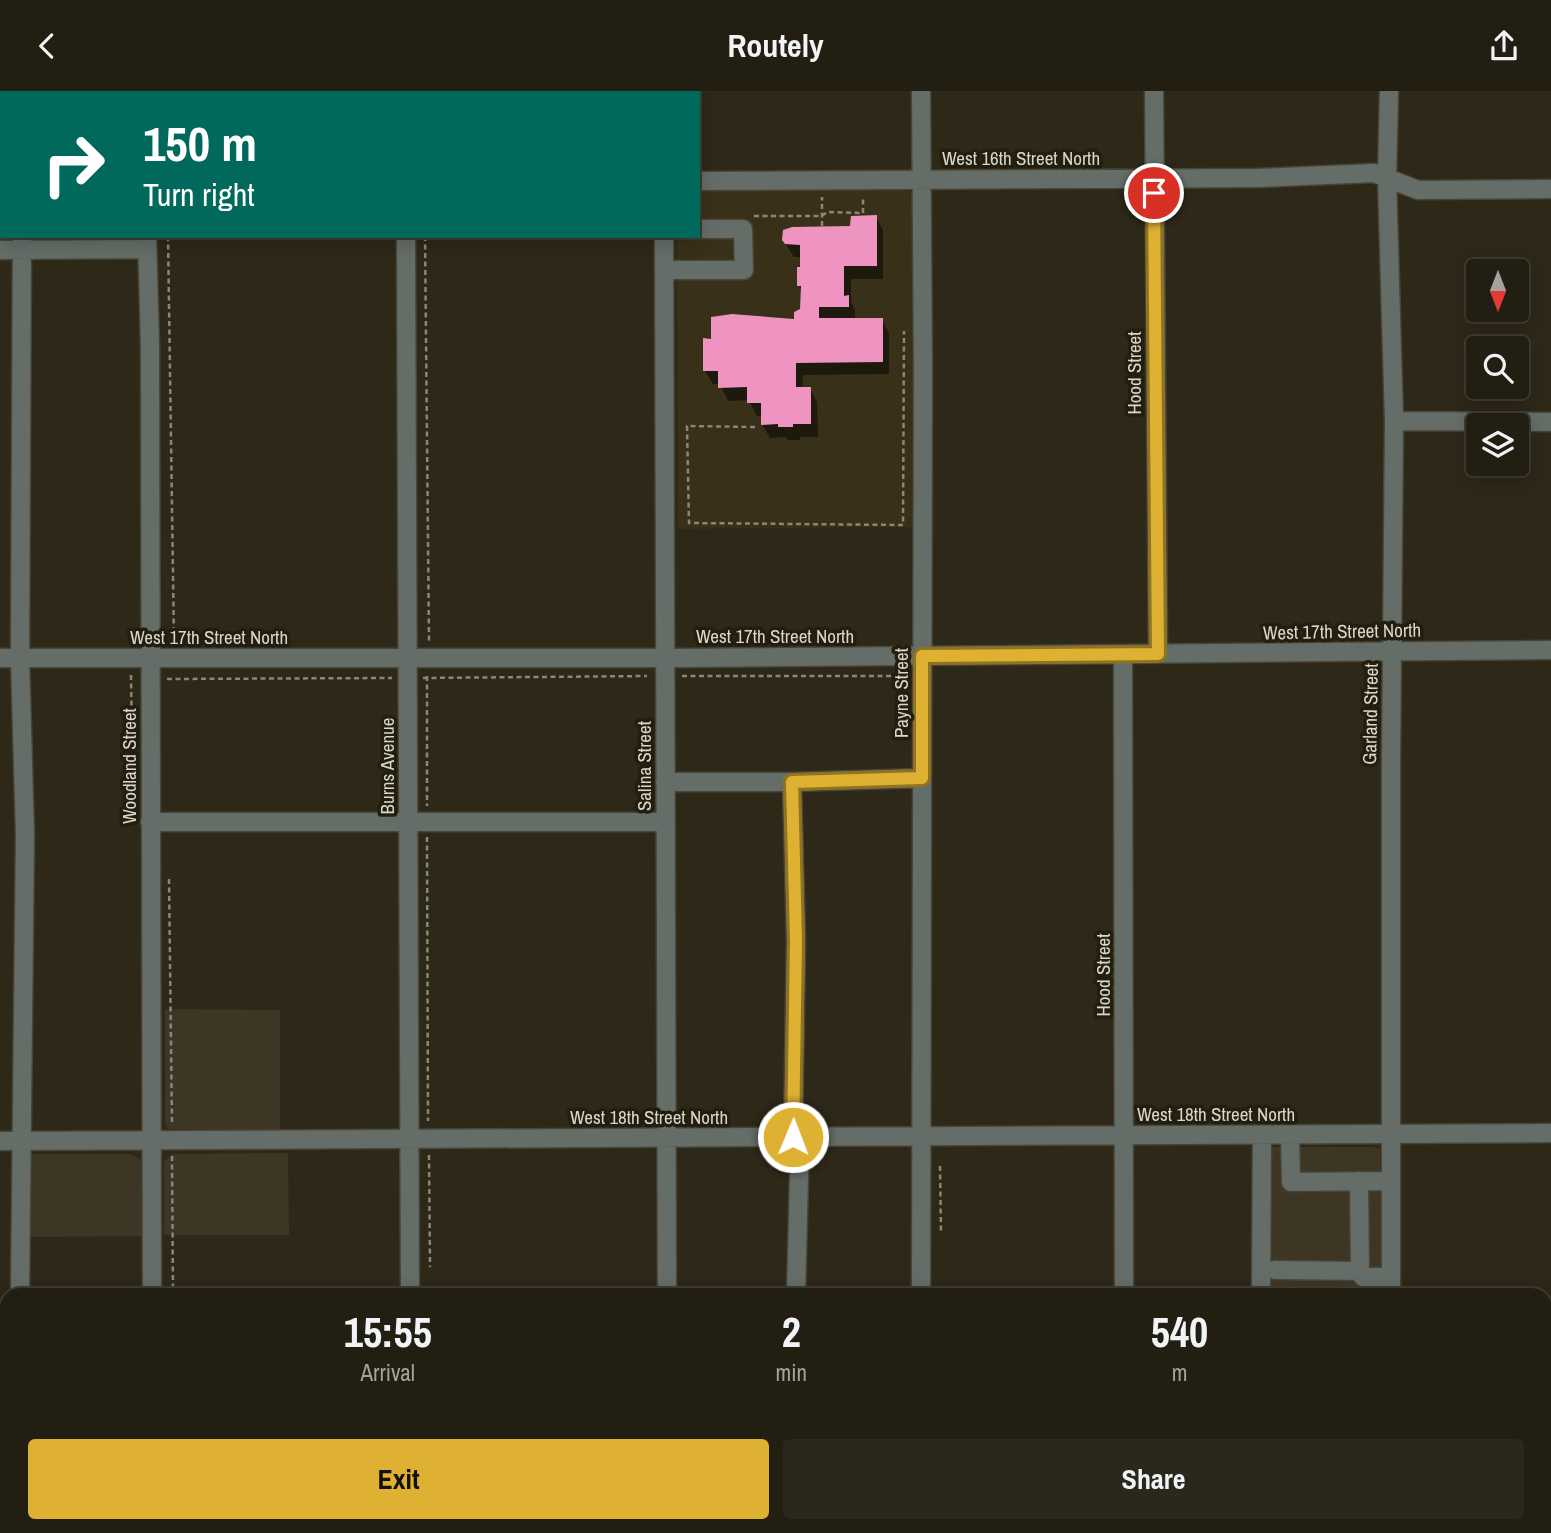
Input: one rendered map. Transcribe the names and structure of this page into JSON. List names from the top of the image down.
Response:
{
  "streets": {
    "street": [
      "West 16th Street North",
      "Hood Street",
      "West 17th Street North",
      "Payne Street",
      "Garland Street",
      "Woodland Street",
      "Burns Avenue",
      "Salina Street",
      "West 18th Street North"
    ]
  },
  "crossings": [
    ["West 16th Street North", "Hood Street"],
    ["West 16th Street North", "Payne Street"],
    ["West 16th Street North", "Garland Street"],
    ["Hood Street", "West 17th Street North"],
    ["Hood Street", "West 18th Street North"],
    ["West 17th Street North", "Payne Street"],
    ["West 17th Street North", "Garland Street"],
    ["West 17th Street North", "Woodland Street"],
    ["West 17th Street North", "Burns Avenue"],
    ["West 17th Street North", "Salina Street"],
    ["Payne Street", "West 18th Street North"],
    ["Garland Street", "West 18th Street North"],
    ["Woodland Street", "West 18th Street North"],
    ["Burns Avenue", "West 18th Street North"],
    ["Salina Street", "West 18th Street North"]
  ],
  "north": "bottom",
  "page": {
    "header": "Routely",
    "turn": ["150 m", "Turn right"],
    "eta": [
      "15:55",
      "Arrival",
      "2",
      "min",
      "540",
      "m"
    ],
    "buttons": ["Exit", "Share"]
  }
}
